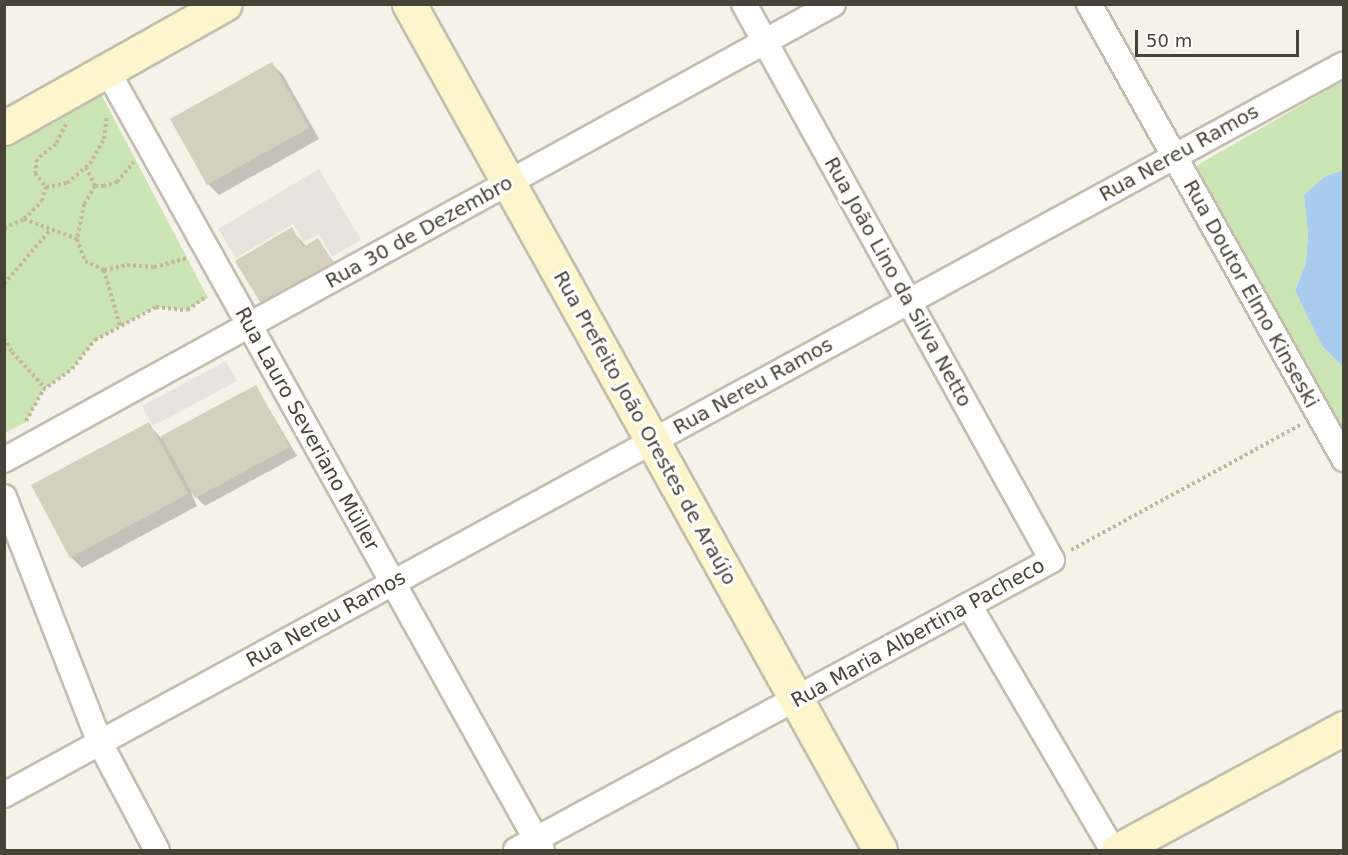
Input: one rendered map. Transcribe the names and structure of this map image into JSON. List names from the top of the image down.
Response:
{
  "streets": {
    "street": [
      "Rua Nereu Ramos",
      "Rua 30 de Dezembro",
      "Rua João Lino da Silva Netto",
      "Rua Doutor Elmo Kinseski",
      "Rua Prefeito João Orestes de Araújo",
      "Rua Lauro Severiano Müller",
      "Rua Maria Albertina Pacheco"
    ]
  },
  "crossings": [
    ["Rua Nereu Ramos", "Rua João Lino da Silva Netto"],
    ["Rua Nereu Ramos", "Rua Doutor Elmo Kinseski"],
    ["Rua Nereu Ramos", "Rua Prefeito João Orestes de Araújo"],
    ["Rua Nereu Ramos", "Rua Lauro Severiano Müller"],
    ["Rua 30 de Dezembro", "Rua João Lino da Silva Netto"],
    ["Rua 30 de Dezembro", "Rua Prefeito João Orestes de Araújo"],
    ["Rua 30 de Dezembro", "Rua Lauro Severiano Müller"],
    ["Rua João Lino da Silva Netto", "Rua Maria Albertina Pacheco"],
    ["Rua Doutor Elmo Kinseski", "Rua Maria Albertina Pacheco"],
    ["Rua Prefeito João Orestes de Araújo", "Rua Maria Albertina Pacheco"],
    ["Rua Lauro Severiano Müller", "Rua Maria Albertina Pacheco"]
  ],
  "scale_bar": "50 m"
}
